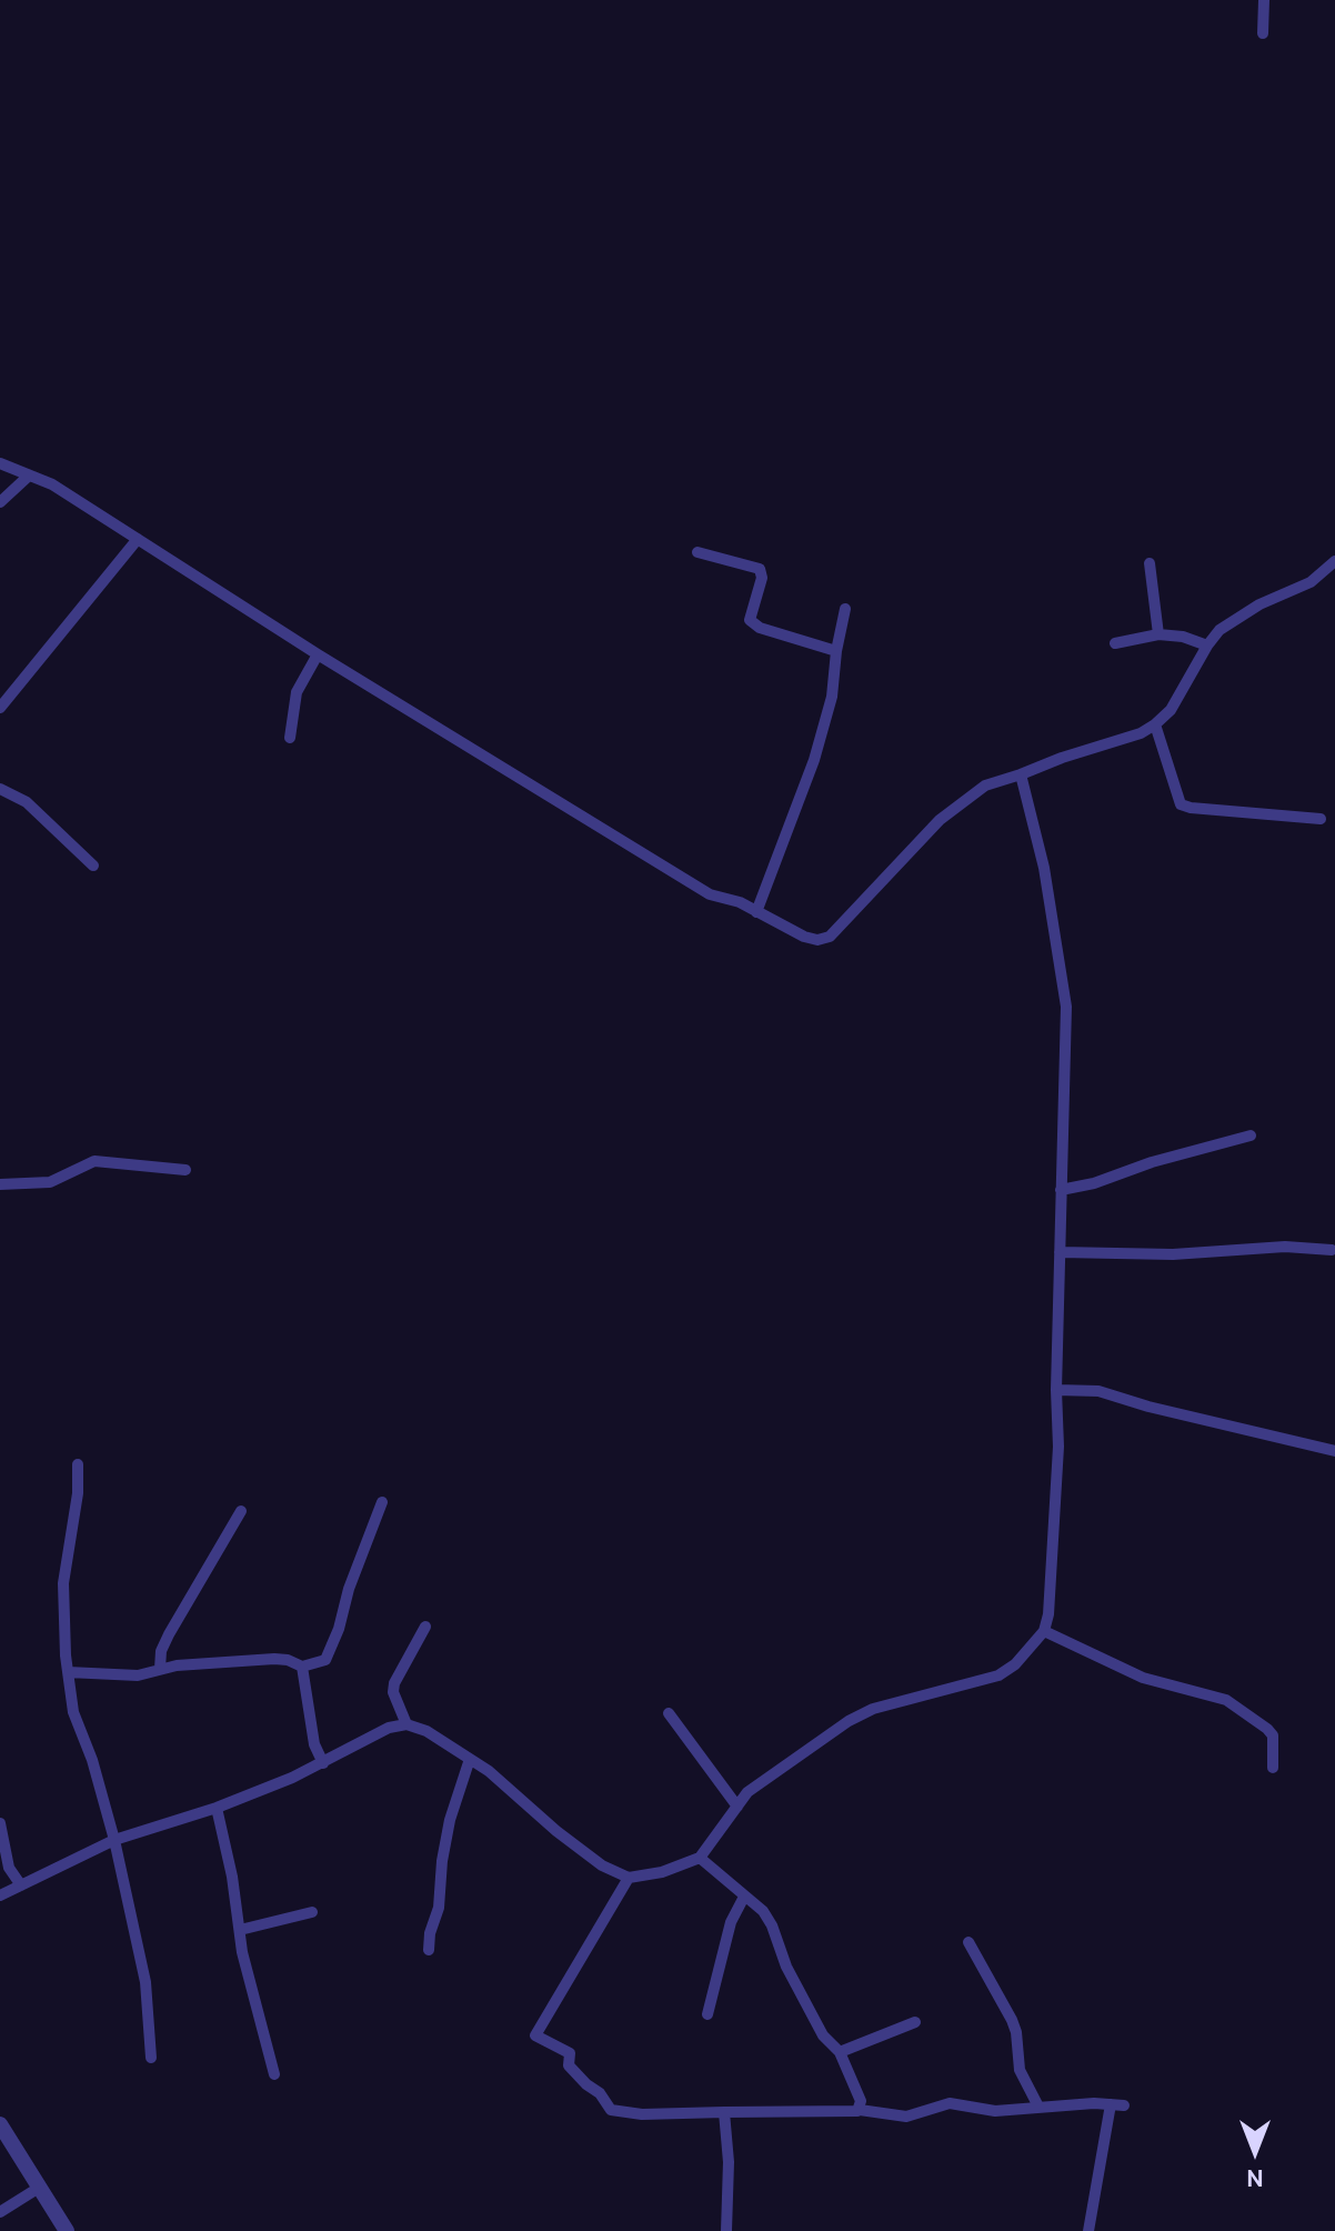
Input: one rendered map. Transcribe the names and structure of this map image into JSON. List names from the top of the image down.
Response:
{
  "north": "bottom"
}
